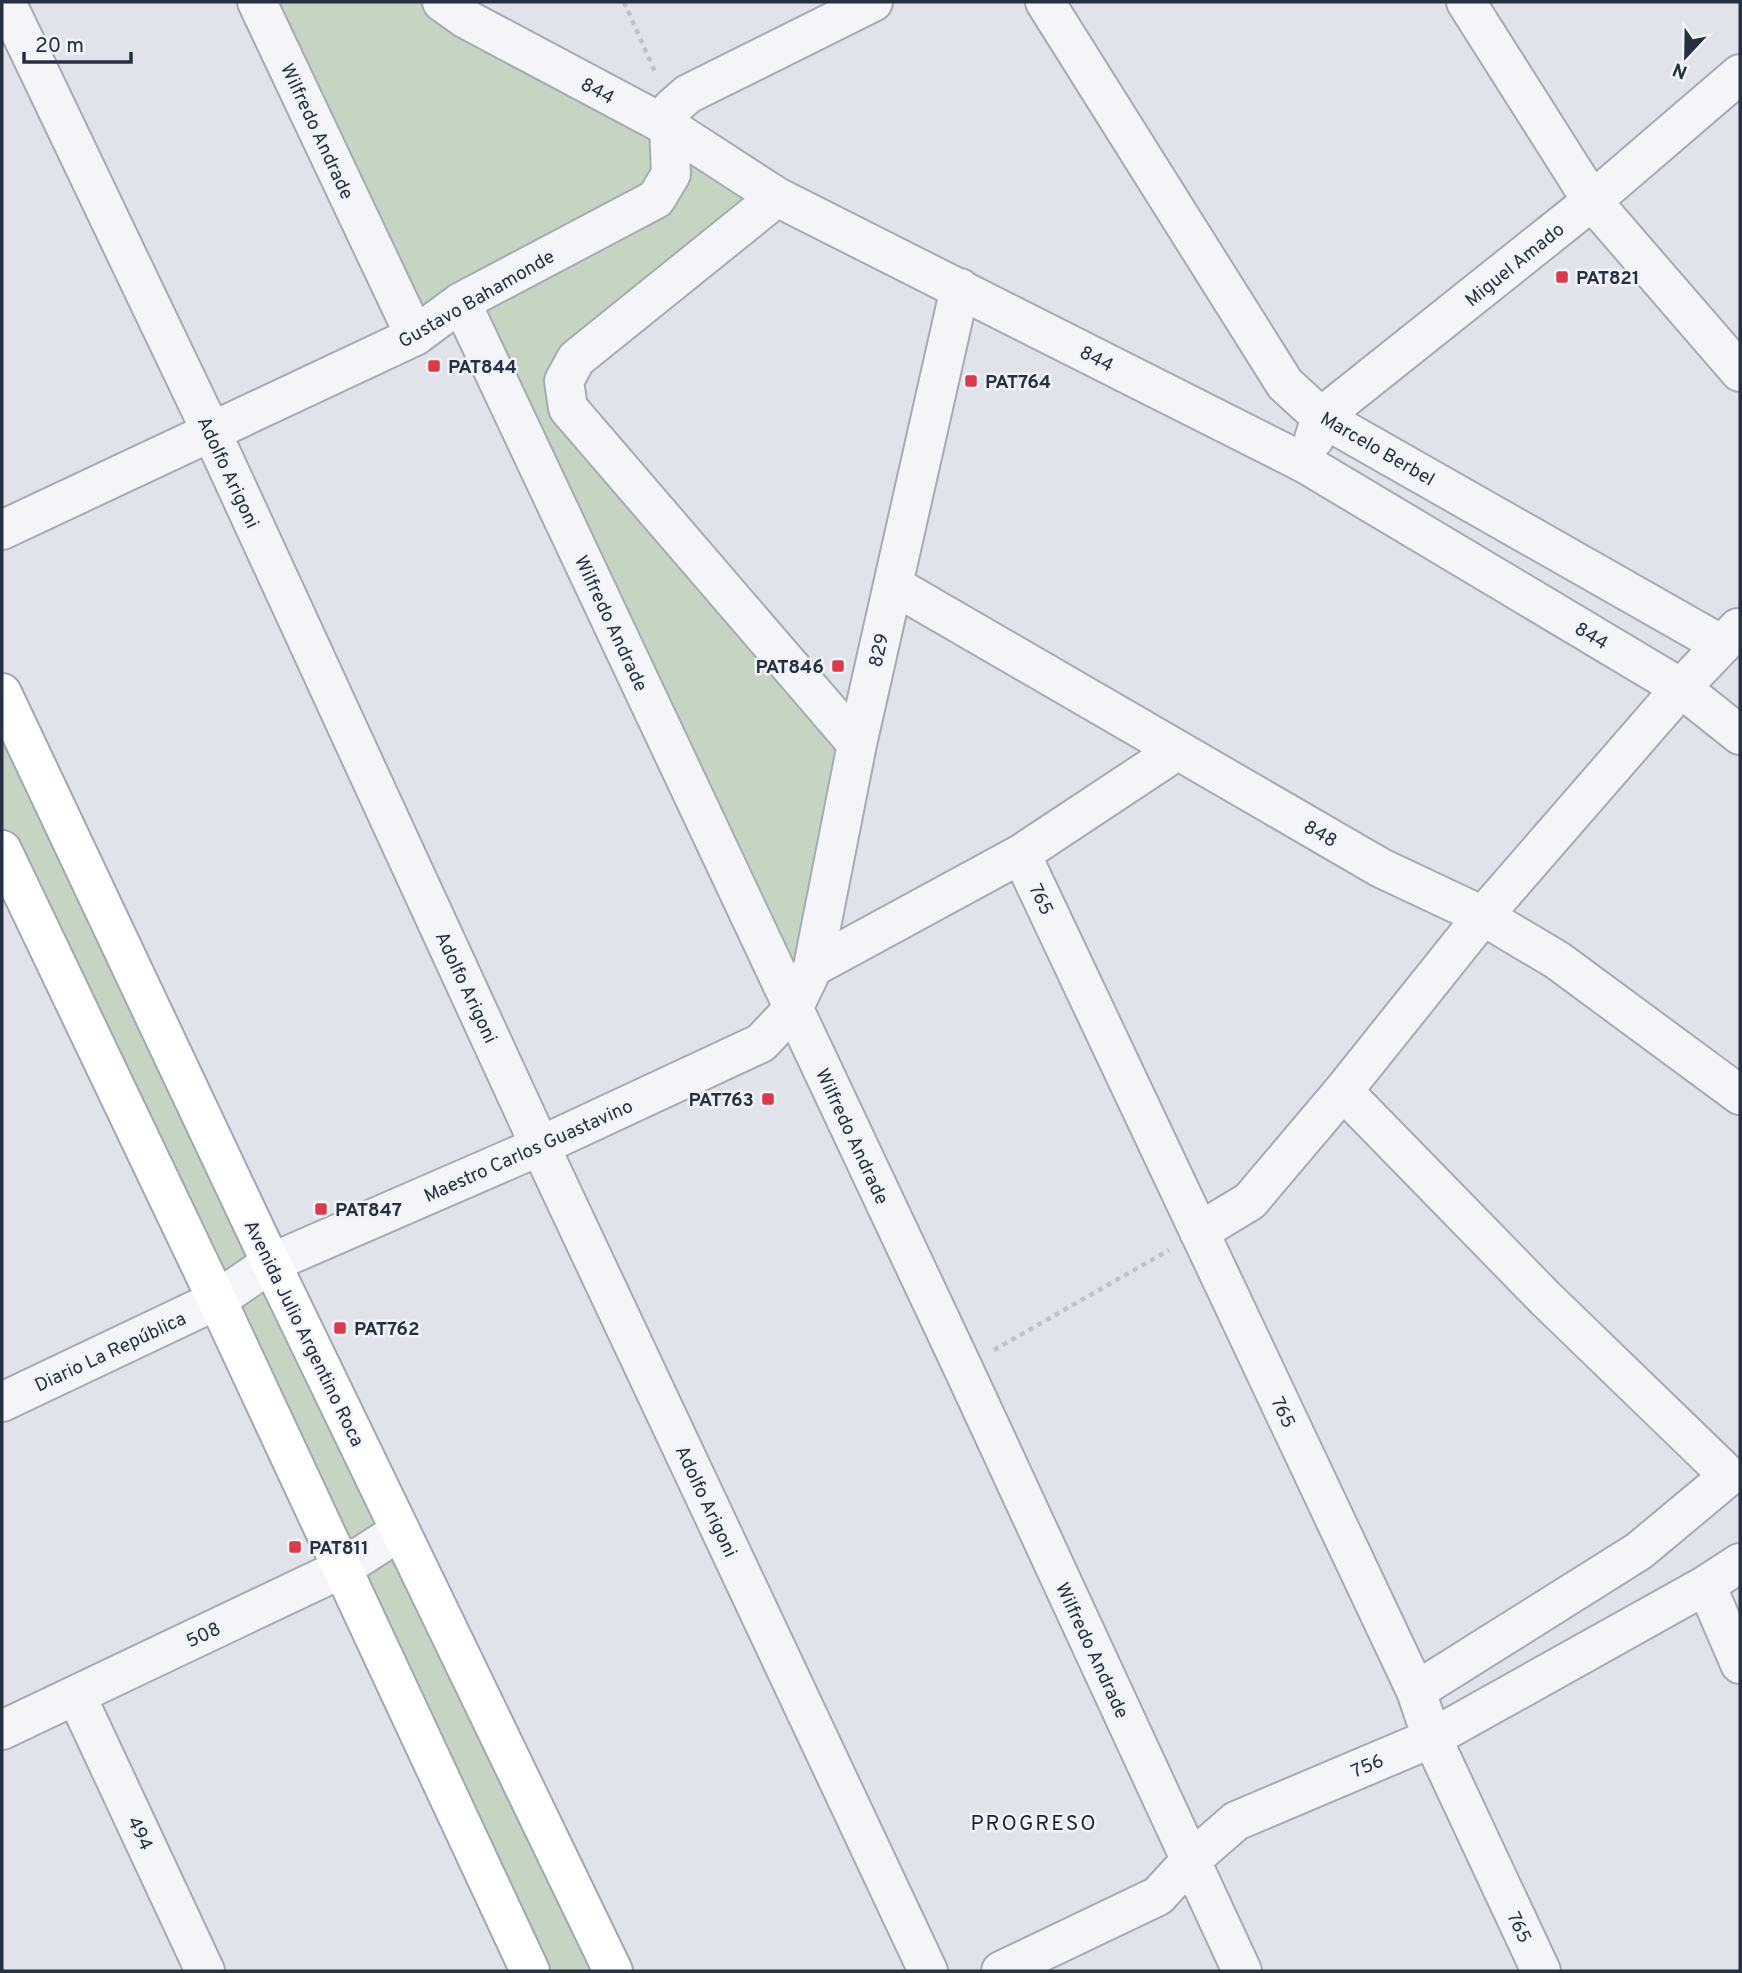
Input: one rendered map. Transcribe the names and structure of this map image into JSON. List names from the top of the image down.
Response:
{
  "streets": {
    "main road": ["Avenida Julio Argentino Roca"],
    "street": [
      "844",
      "Wilfredo Andrade",
      "Miguel Amado",
      "Gustavo Bahamonde",
      "Marcelo Berbel",
      "Adolfo Arigoni",
      "829",
      "848",
      "765",
      "Maestro Carlos Guastavino",
      "Diario La República",
      "508",
      "756",
      "494"
    ]
  },
  "crossings": [
    ["844", "Gustavo Bahamonde"],
    ["844", "829"],
    ["Wilfredo Andrade", "Gustavo Bahamonde"],
    ["Wilfredo Andrade", "829"],
    ["Wilfredo Andrade", "Maestro Carlos Guastavino"],
    ["Wilfredo Andrade", "756"],
    ["Miguel Amado", "Marcelo Berbel"],
    ["Gustavo Bahamonde", "Adolfo Arigoni"],
    ["Adolfo Arigoni", "Maestro Carlos Guastavino"],
    ["829", "848"],
    ["829", "Maestro Carlos Guastavino"],
    ["765", "756"],
    ["Maestro Carlos Guastavino", "Avenida Julio Argentino Roca"],
    ["Maestro Carlos Guastavino", "Diario La República"],
    ["Avenida Julio Argentino Roca", "508"],
    ["508", "494"]
  ],
  "districts": ["PROGRESO"],
  "places": {
    "transit": [
      "PAT821",
      "PAT844",
      "PAT764",
      "PAT846",
      "PAT763",
      "PAT847",
      "PAT762",
      "PAT811"
    ]
  },
  "scale_bar": "20 m",
  "north": "bottom"
}
